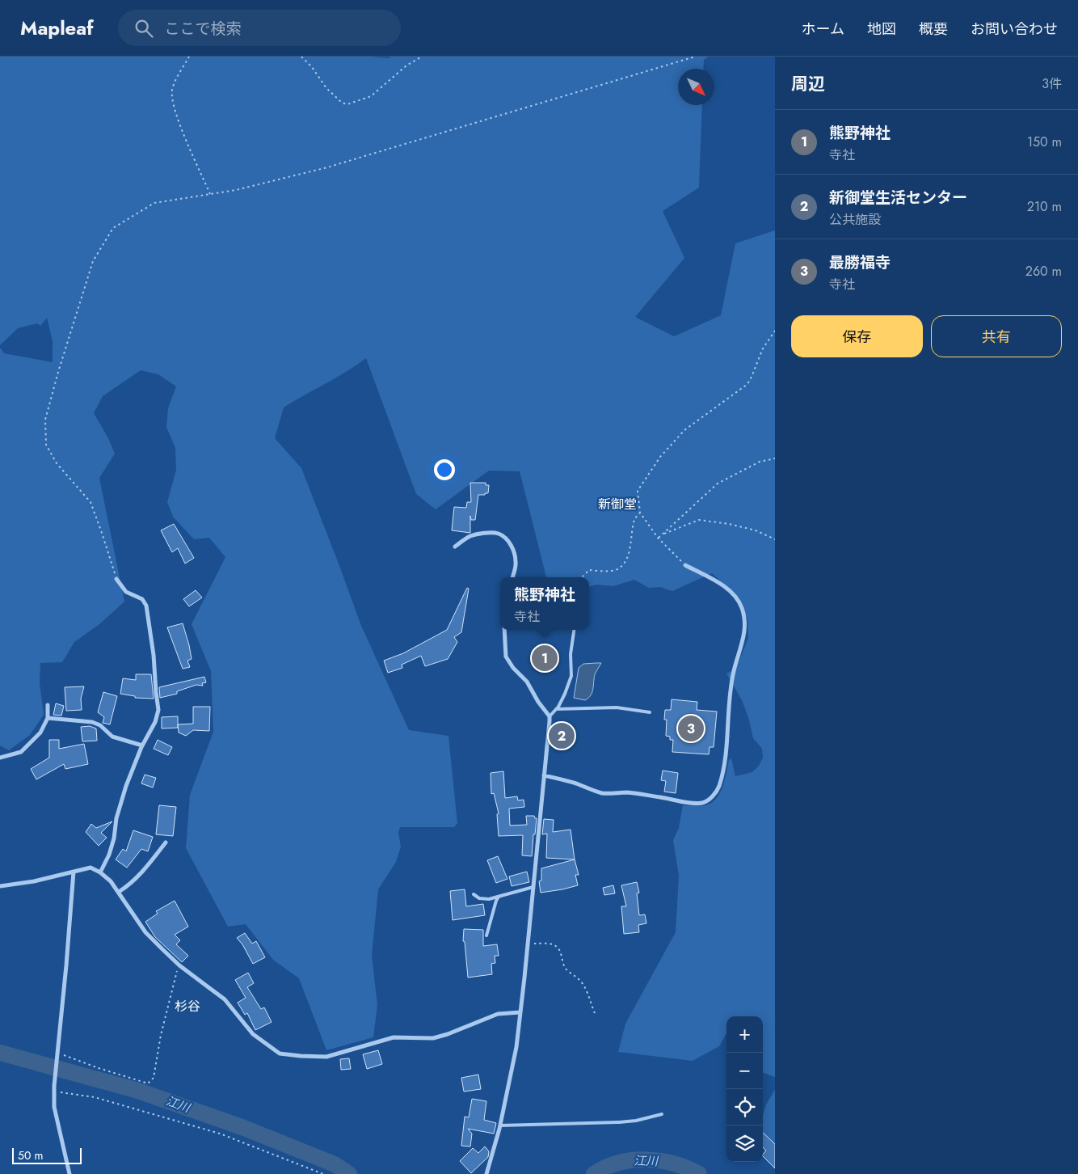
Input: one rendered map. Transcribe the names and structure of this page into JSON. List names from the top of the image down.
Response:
{
  "districts": ["新御堂", "杉谷"],
  "water": ["江川"],
  "scale_bar": "50 m",
  "north": "bottom right",
  "page": {
    "header": "Mapleaf",
    "search": "ここで検索",
    "nav": [
      "ホーム",
      "地図",
      "概要",
      "お問い合わせ"
    ],
    "heading": ["周辺", "3件"],
    "list": [
      {
        "mark": "1",
        "name": "熊野神社",
        "note": "寺社",
        "value": "150 m"
      },
      {
        "mark": "2",
        "name": "新御堂生活センター",
        "note": "公共施設",
        "value": "210 m"
      },
      {
        "mark": "3",
        "name": "最勝福寺",
        "note": "寺社",
        "value": "260 m"
      }
    ],
    "buttons": ["保存", "共有"],
    "popup": ["熊野神社", "寺社"],
    "pins": ["1", "3", "2"],
    "map_buttons": ["+", "−"],
    "scale": "50 m"
  }
}
